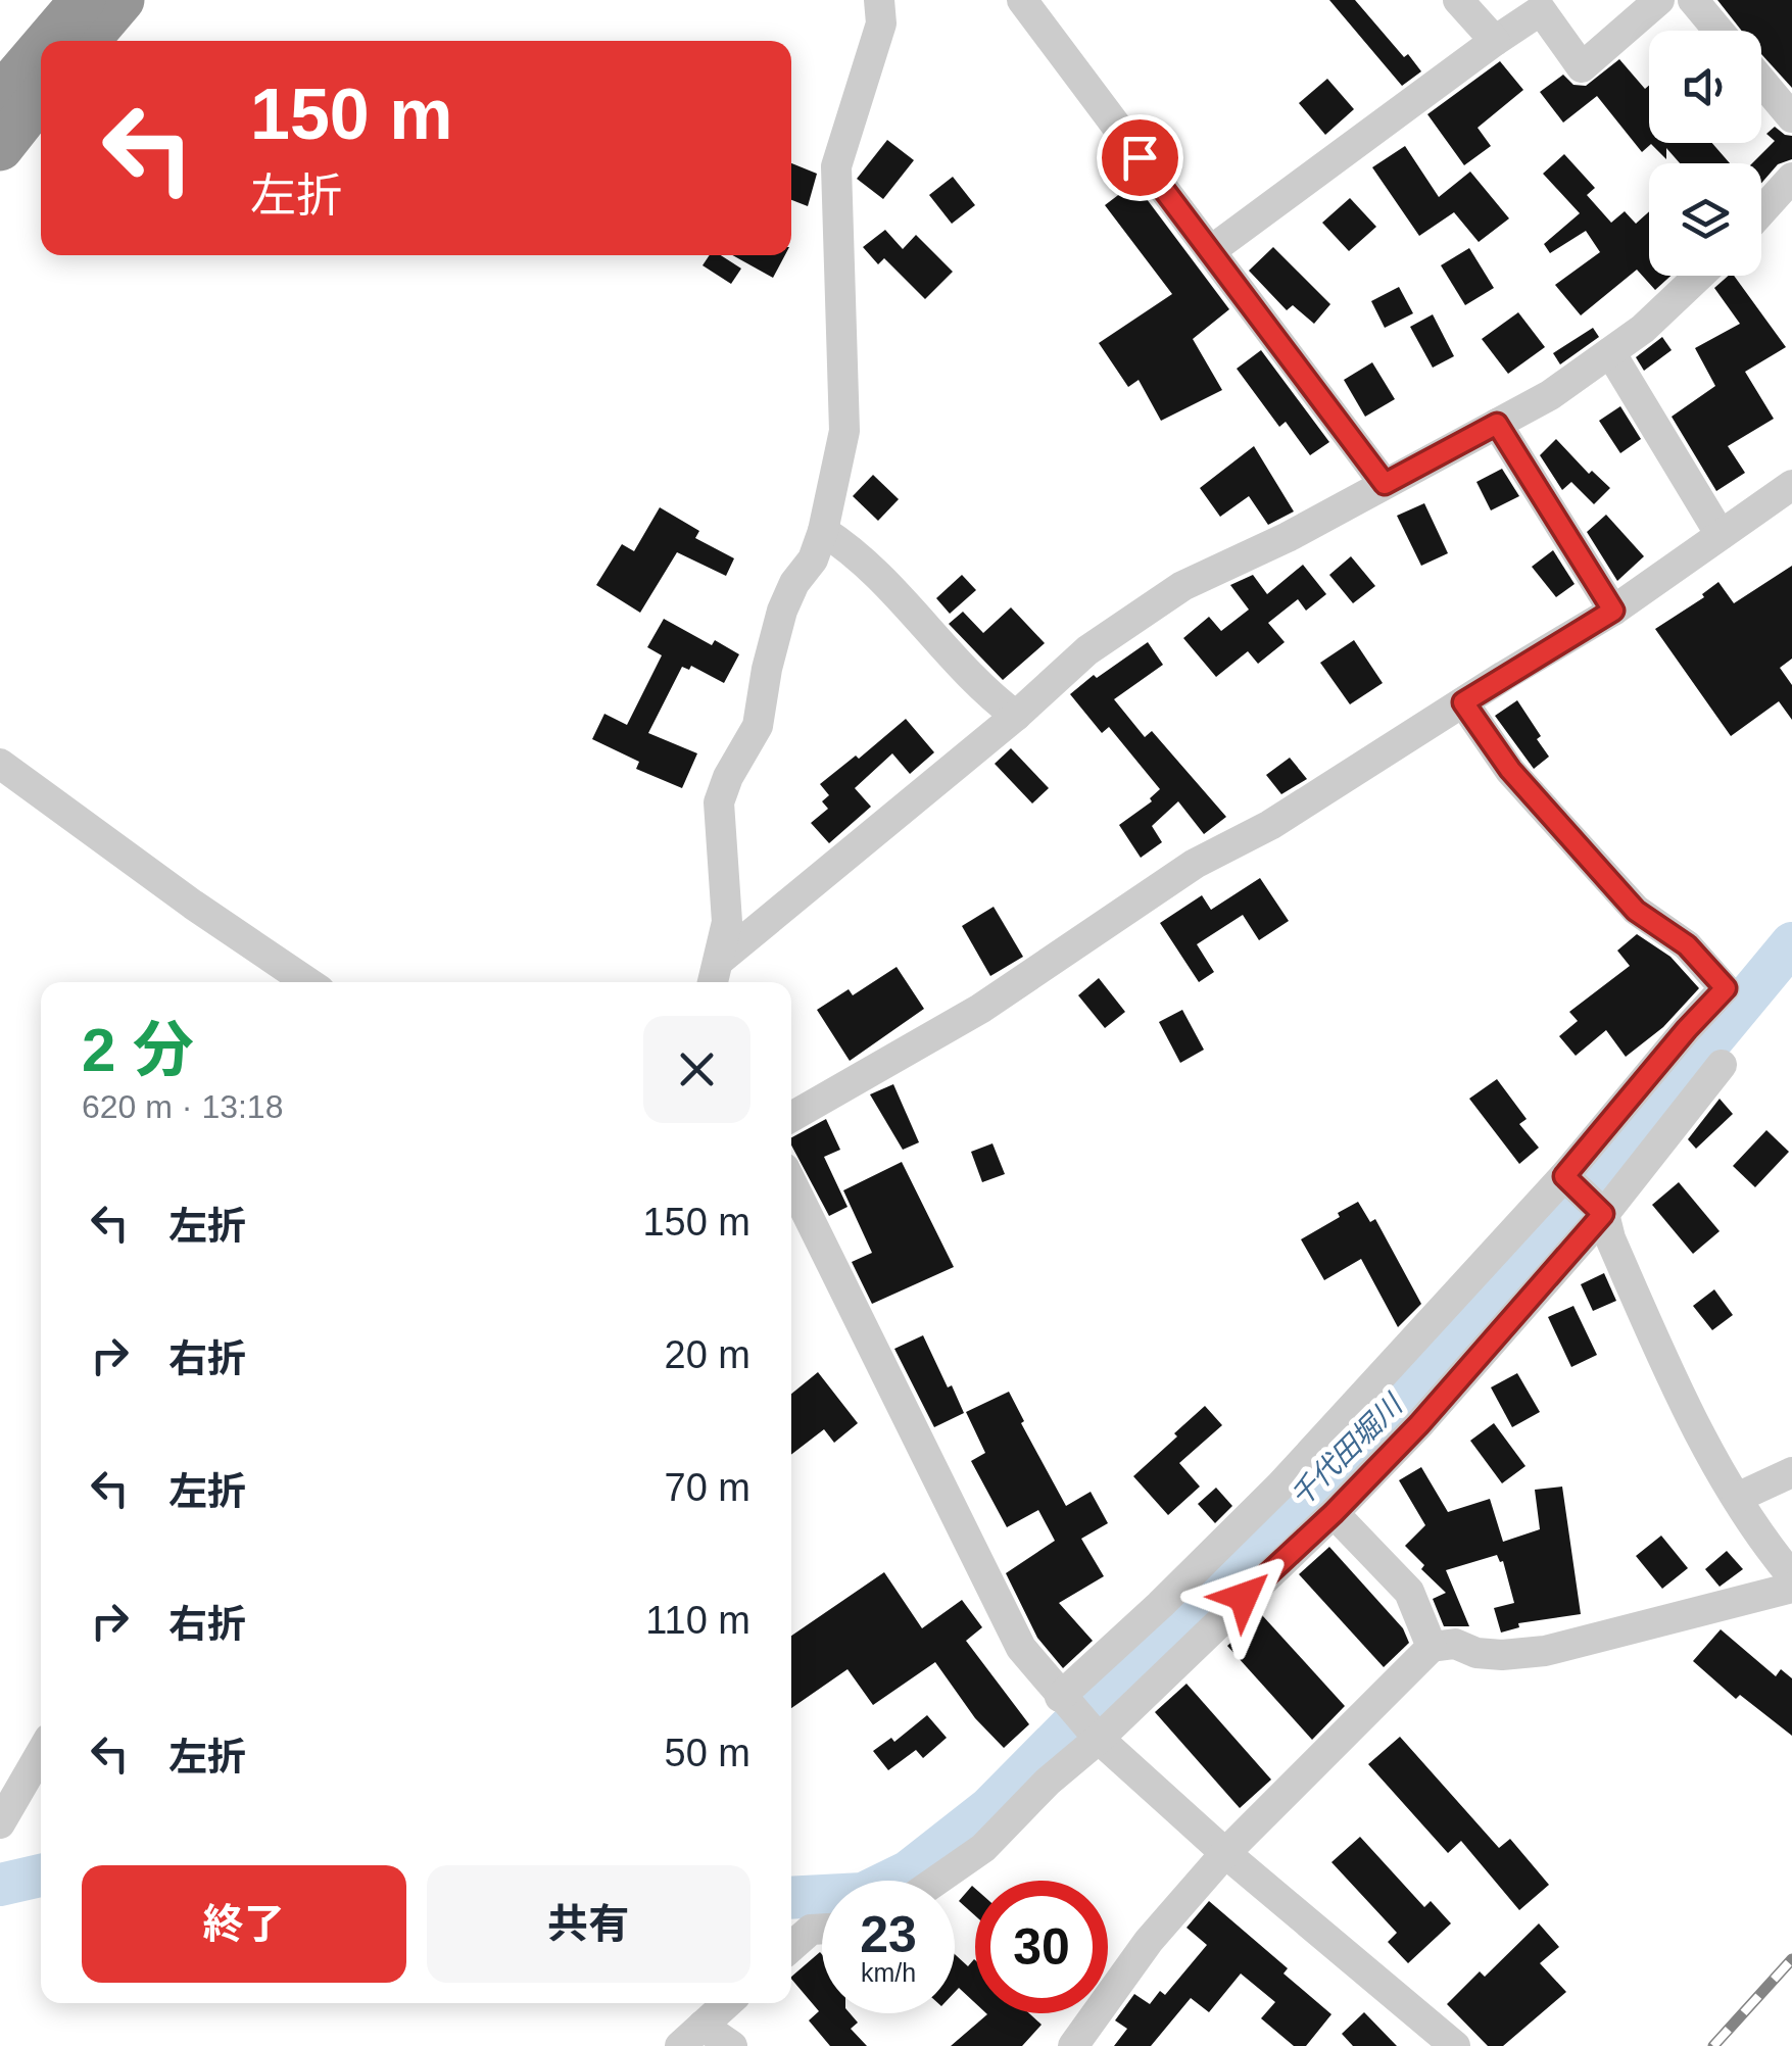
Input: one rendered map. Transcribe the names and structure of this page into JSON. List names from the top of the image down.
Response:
{
  "water": ["千代田堀川"],
  "page": {
    "turn": ["150 m", "左折"],
    "heading": ["2 分", "620 m · 13:18"],
    "list": [
      {
        "name": "左折",
        "value": "150 m"
      },
      {
        "name": "右折",
        "value": "20 m"
      },
      {
        "name": "左折",
        "value": "70 m"
      },
      {
        "name": "右折",
        "value": "110 m"
      },
      {
        "name": "左折",
        "value": "50 m"
      }
    ],
    "buttons": ["終了", "共有"],
    "speed": "23 km/h",
    "limit": "30"
  }
}
